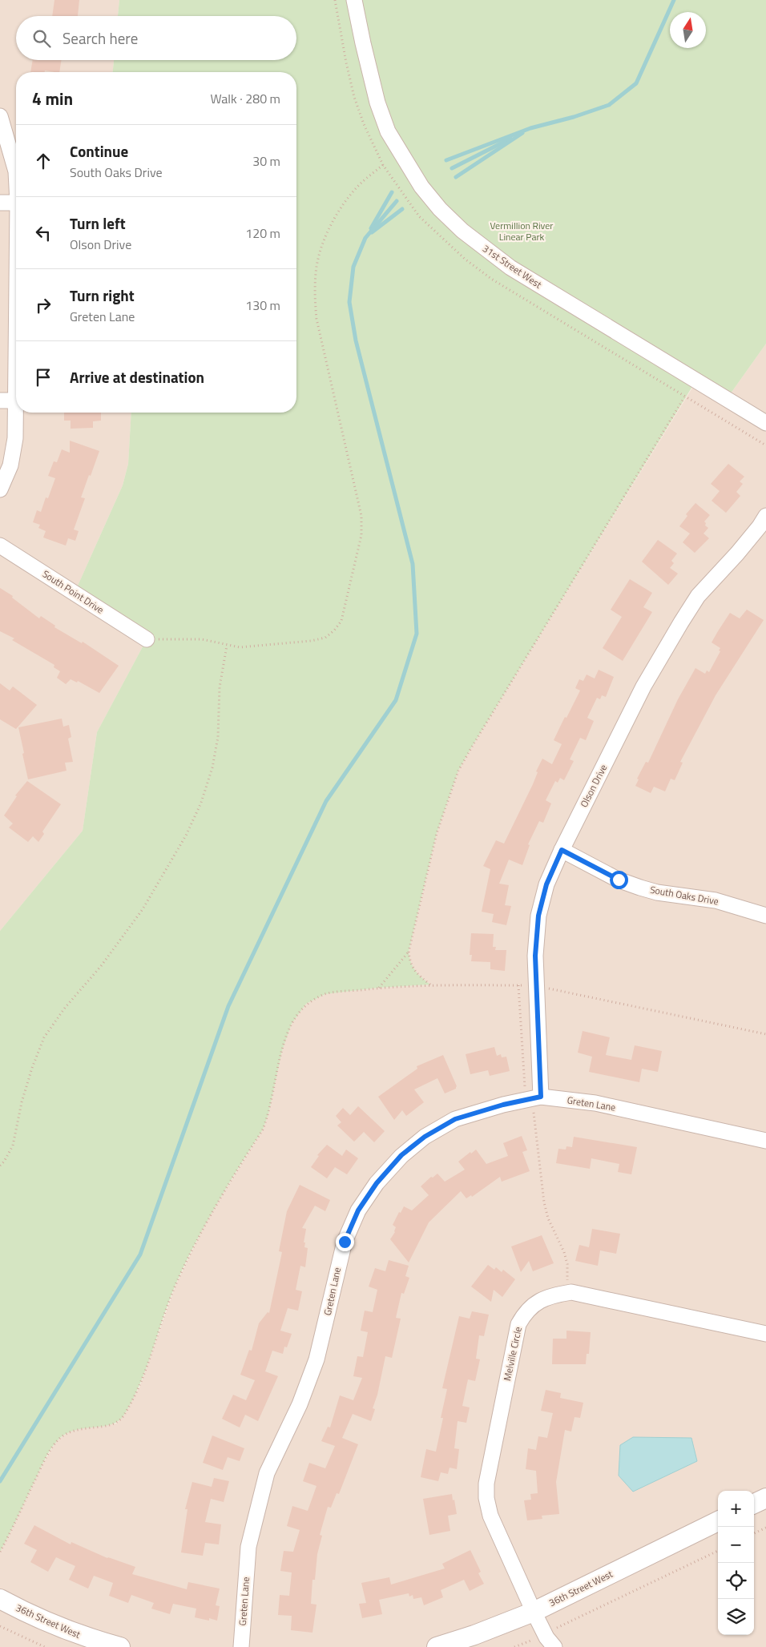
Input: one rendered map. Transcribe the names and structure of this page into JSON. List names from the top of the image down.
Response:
{
  "streets": {
    "street": [
      "31st Street West",
      "South Point Drive",
      "Olson Drive",
      "South Oaks Drive",
      "Greten Lane",
      "Melville Circle",
      "36th Street West"
    ]
  },
  "crossings": [
    ["Olson Drive", "South Oaks Drive"],
    ["Olson Drive", "Greten Lane"],
    ["Melville Circle", "36th Street West"]
  ],
  "parks": ["Vermillion River Linear Park"],
  "north": "top",
  "page": {
    "search": "Search here",
    "heading": ["4 min", "Walk · 280 m"],
    "list": [
      ["Continue", "South Oaks Drive", "30 m"],
      ["Turn left", "Olson Drive", "120 m"],
      ["Turn right", "Greten Lane", "130 m"],
      "Arrive at destination"
    ],
    "map_buttons": ["+", "−"]
  }
}
